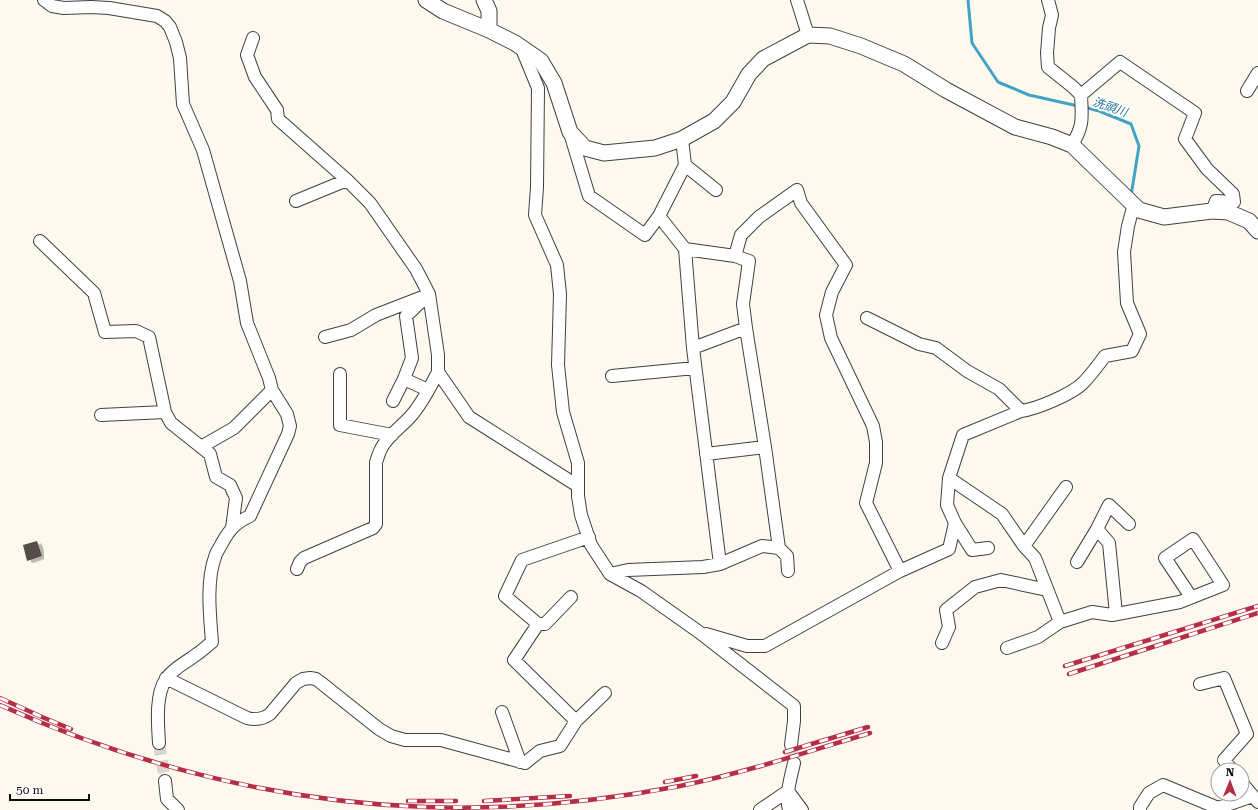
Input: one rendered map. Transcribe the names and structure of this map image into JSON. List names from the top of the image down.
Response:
{
  "water": ["洗頭川"],
  "scale_bar": "50 m",
  "north": "top"
}
